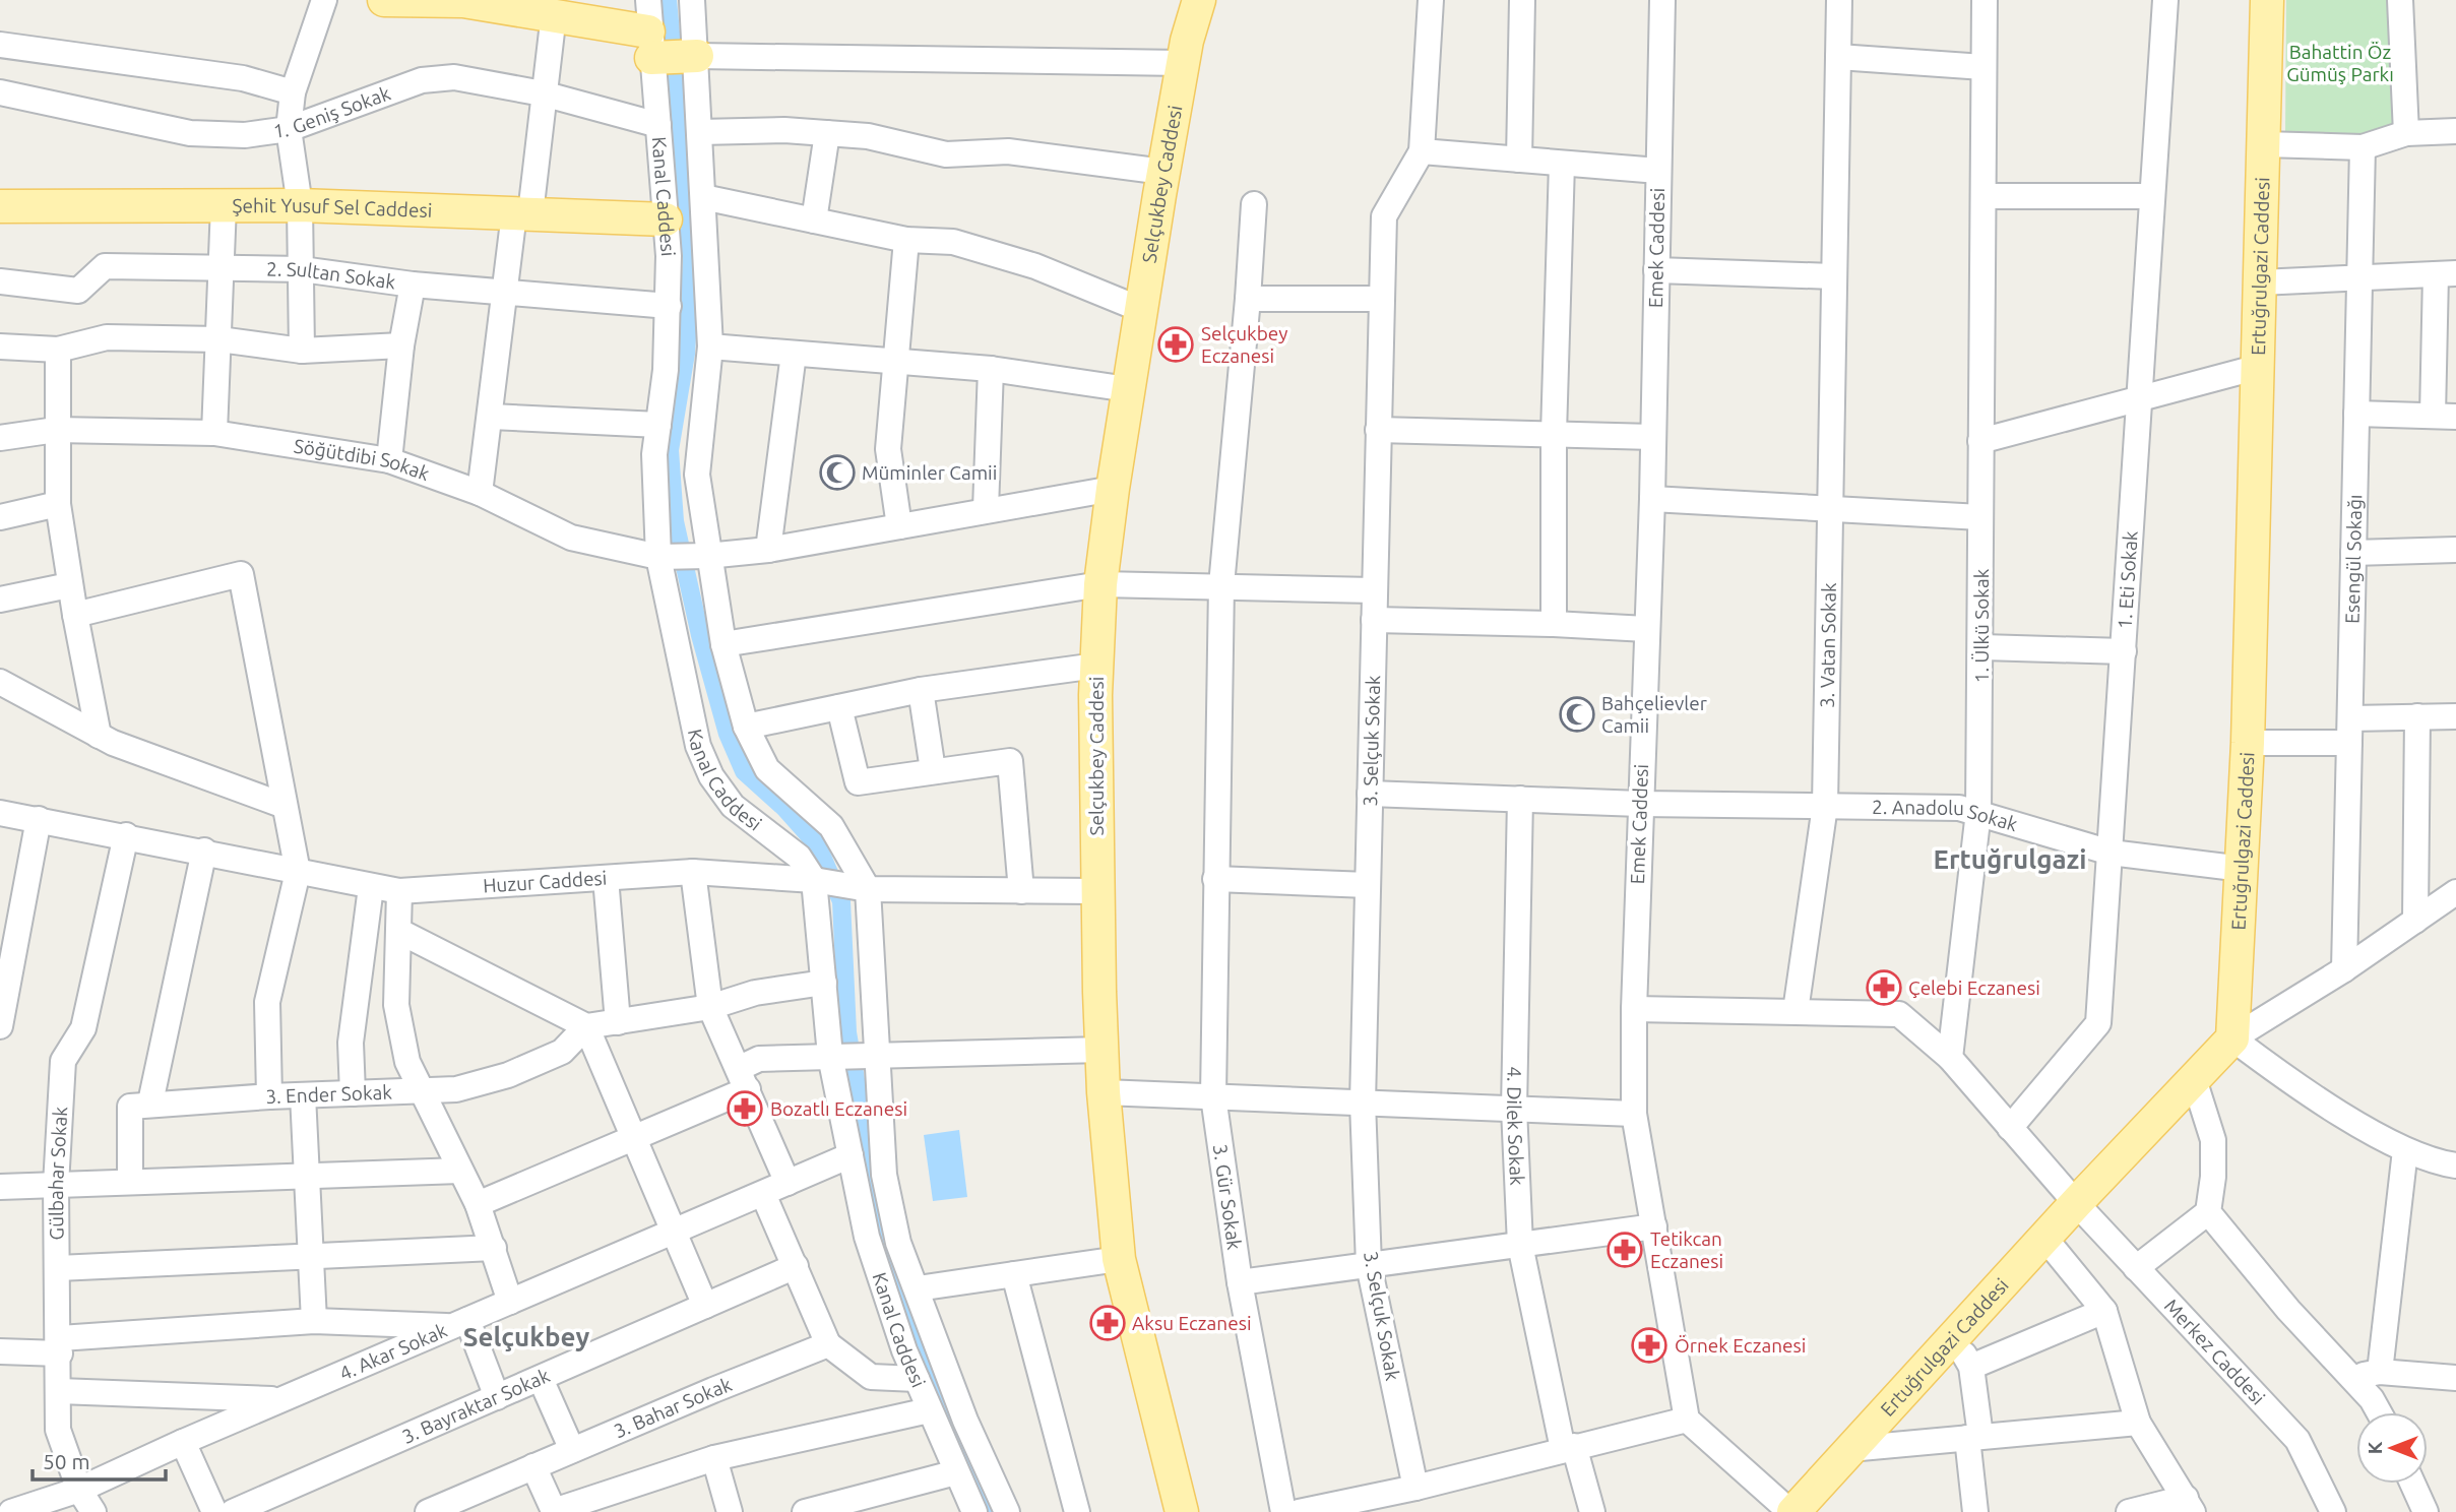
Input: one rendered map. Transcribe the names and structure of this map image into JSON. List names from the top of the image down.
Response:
{
  "streets": {
    "main road": ["Selçukbey Caddesi", "Şehit Yusuf Sel Caddesi", "Ertuğrulgazi Caddesi"],
    "street": [
      "1. Geniş Sokak",
      "Kanal Caddesi",
      "Emek Caddesi",
      "2. Sultan Sokak",
      "Söğütdibi Sokak",
      "Esengül Sokağı",
      "1. Eti Sokak",
      "1. Ülkü Sokak",
      "3. Vatan Sokak",
      "3. Selçuk Sokak",
      "2. Anadolu Sokak",
      "Huzur Caddesi",
      "3. Ender Sokak",
      "4. Dilek Sokak",
      "Gülbahar Sokak",
      "3. Gür Sokak",
      "Merkez Caddesi",
      "4. Akar Sokak",
      "3. Bayraktar Sokak",
      "3. Bahar Sokak"
    ]
  },
  "crossings": [
    ["1. Geniş Sokak", "Kanal Caddesi"],
    ["Selçukbey Caddesi", "Söğütdibi Sokak"],
    ["Selçukbey Caddesi", "Huzur Caddesi"],
    ["Kanal Caddesi", "Şehit Yusuf Sel Caddesi"],
    ["Kanal Caddesi", "2. Sultan Sokak"],
    ["Kanal Caddesi", "Söğütdibi Sokak"],
    ["Kanal Caddesi", "Huzur Caddesi"],
    ["Kanal Caddesi", "4. Akar Sokak"],
    ["Emek Caddesi", "2. Anadolu Sokak"],
    ["Ertuğrulgazi Caddesi", "2. Anadolu Sokak"],
    ["Ertuğrulgazi Caddesi", "Merkez Caddesi"],
    ["1. Eti Sokak", "2. Anadolu Sokak"],
    ["1. Ülkü Sokak", "2. Anadolu Sokak"],
    ["3. Vatan Sokak", "2. Anadolu Sokak"],
    ["3. Selçuk Sokak", "2. Anadolu Sokak"],
    ["2. Anadolu Sokak", "4. Dilek Sokak"],
    ["Huzur Caddesi", "Gülbahar Sokak"],
    ["Gülbahar Sokak", "4. Akar Sokak"]
  ],
  "districts": ["Ertuğrulgazi", "Selçukbey"],
  "parks": ["Bahattin Öz Gümüş Parkı"],
  "places": {
    "pharmacy": [
      "Selçukbey Eczanesi",
      "Çelebi Eczanesi",
      "Bozatlı Eczanesi",
      "Tetikcan Eczanesi",
      "Aksu Eczanesi",
      "Örnek Eczanesi"
    ],
    "mosque": ["Müminler Camii", "Bahçelievler Camii"]
  },
  "scale_bar": "50 m",
  "north": "left"
}
